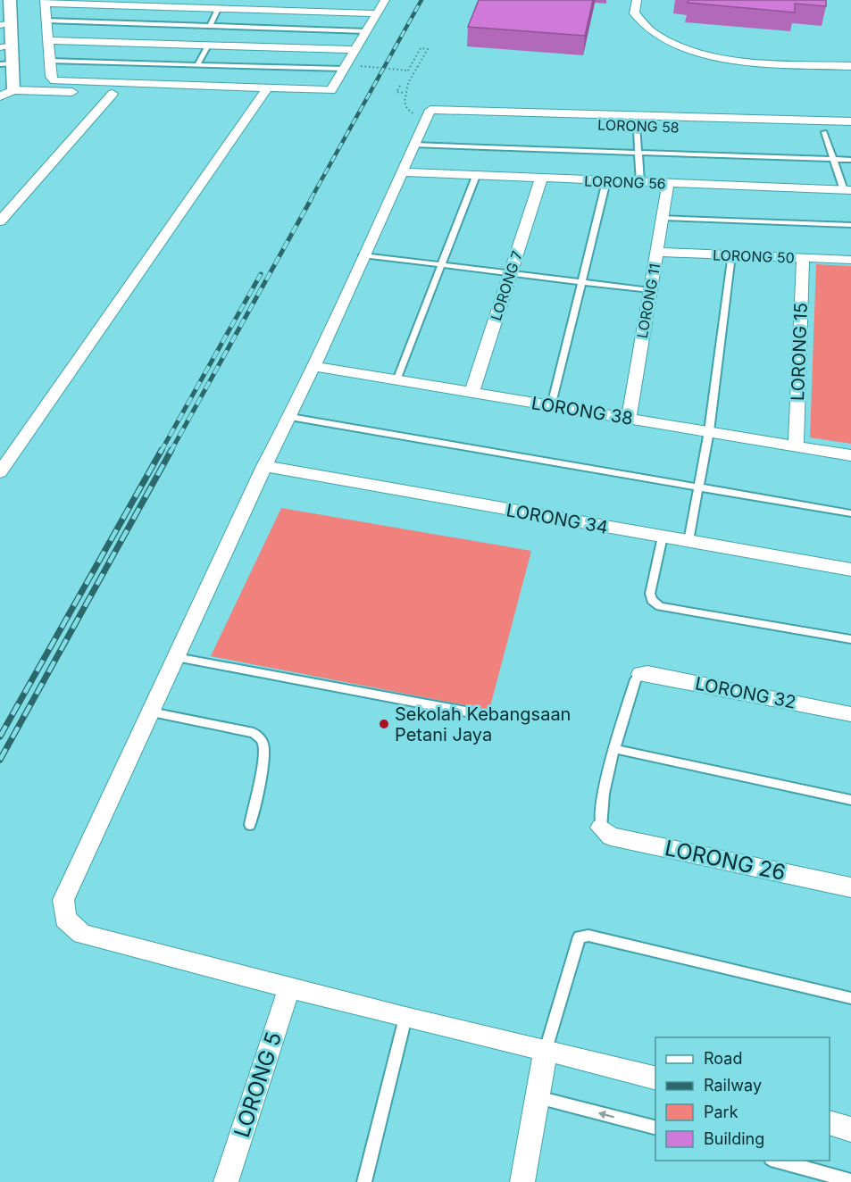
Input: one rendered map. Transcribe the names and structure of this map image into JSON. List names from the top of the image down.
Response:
{
  "streets": {
    "street": [
      "LORONG 58",
      "LORONG 56",
      "LORONG 50",
      "LORONG 7",
      "LORONG 11",
      "LORONG 15",
      "LORONG 38",
      "LORONG 34",
      "LORONG 32",
      "LORONG 26",
      "LORONG 5"
    ]
  },
  "crossings": [
    ["LORONG 56", "LORONG 7"],
    ["LORONG 56", "LORONG 11"],
    ["LORONG 50", "LORONG 11"],
    ["LORONG 50", "LORONG 15"],
    ["LORONG 7", "LORONG 38"],
    ["LORONG 11", "LORONG 38"],
    ["LORONG 15", "LORONG 38"]
  ],
  "places": ["Sekolah Kebangsaan Petani Jaya"],
  "legend": [
    "Road",
    "Railway",
    "Park",
    "Building"
  ]
}
